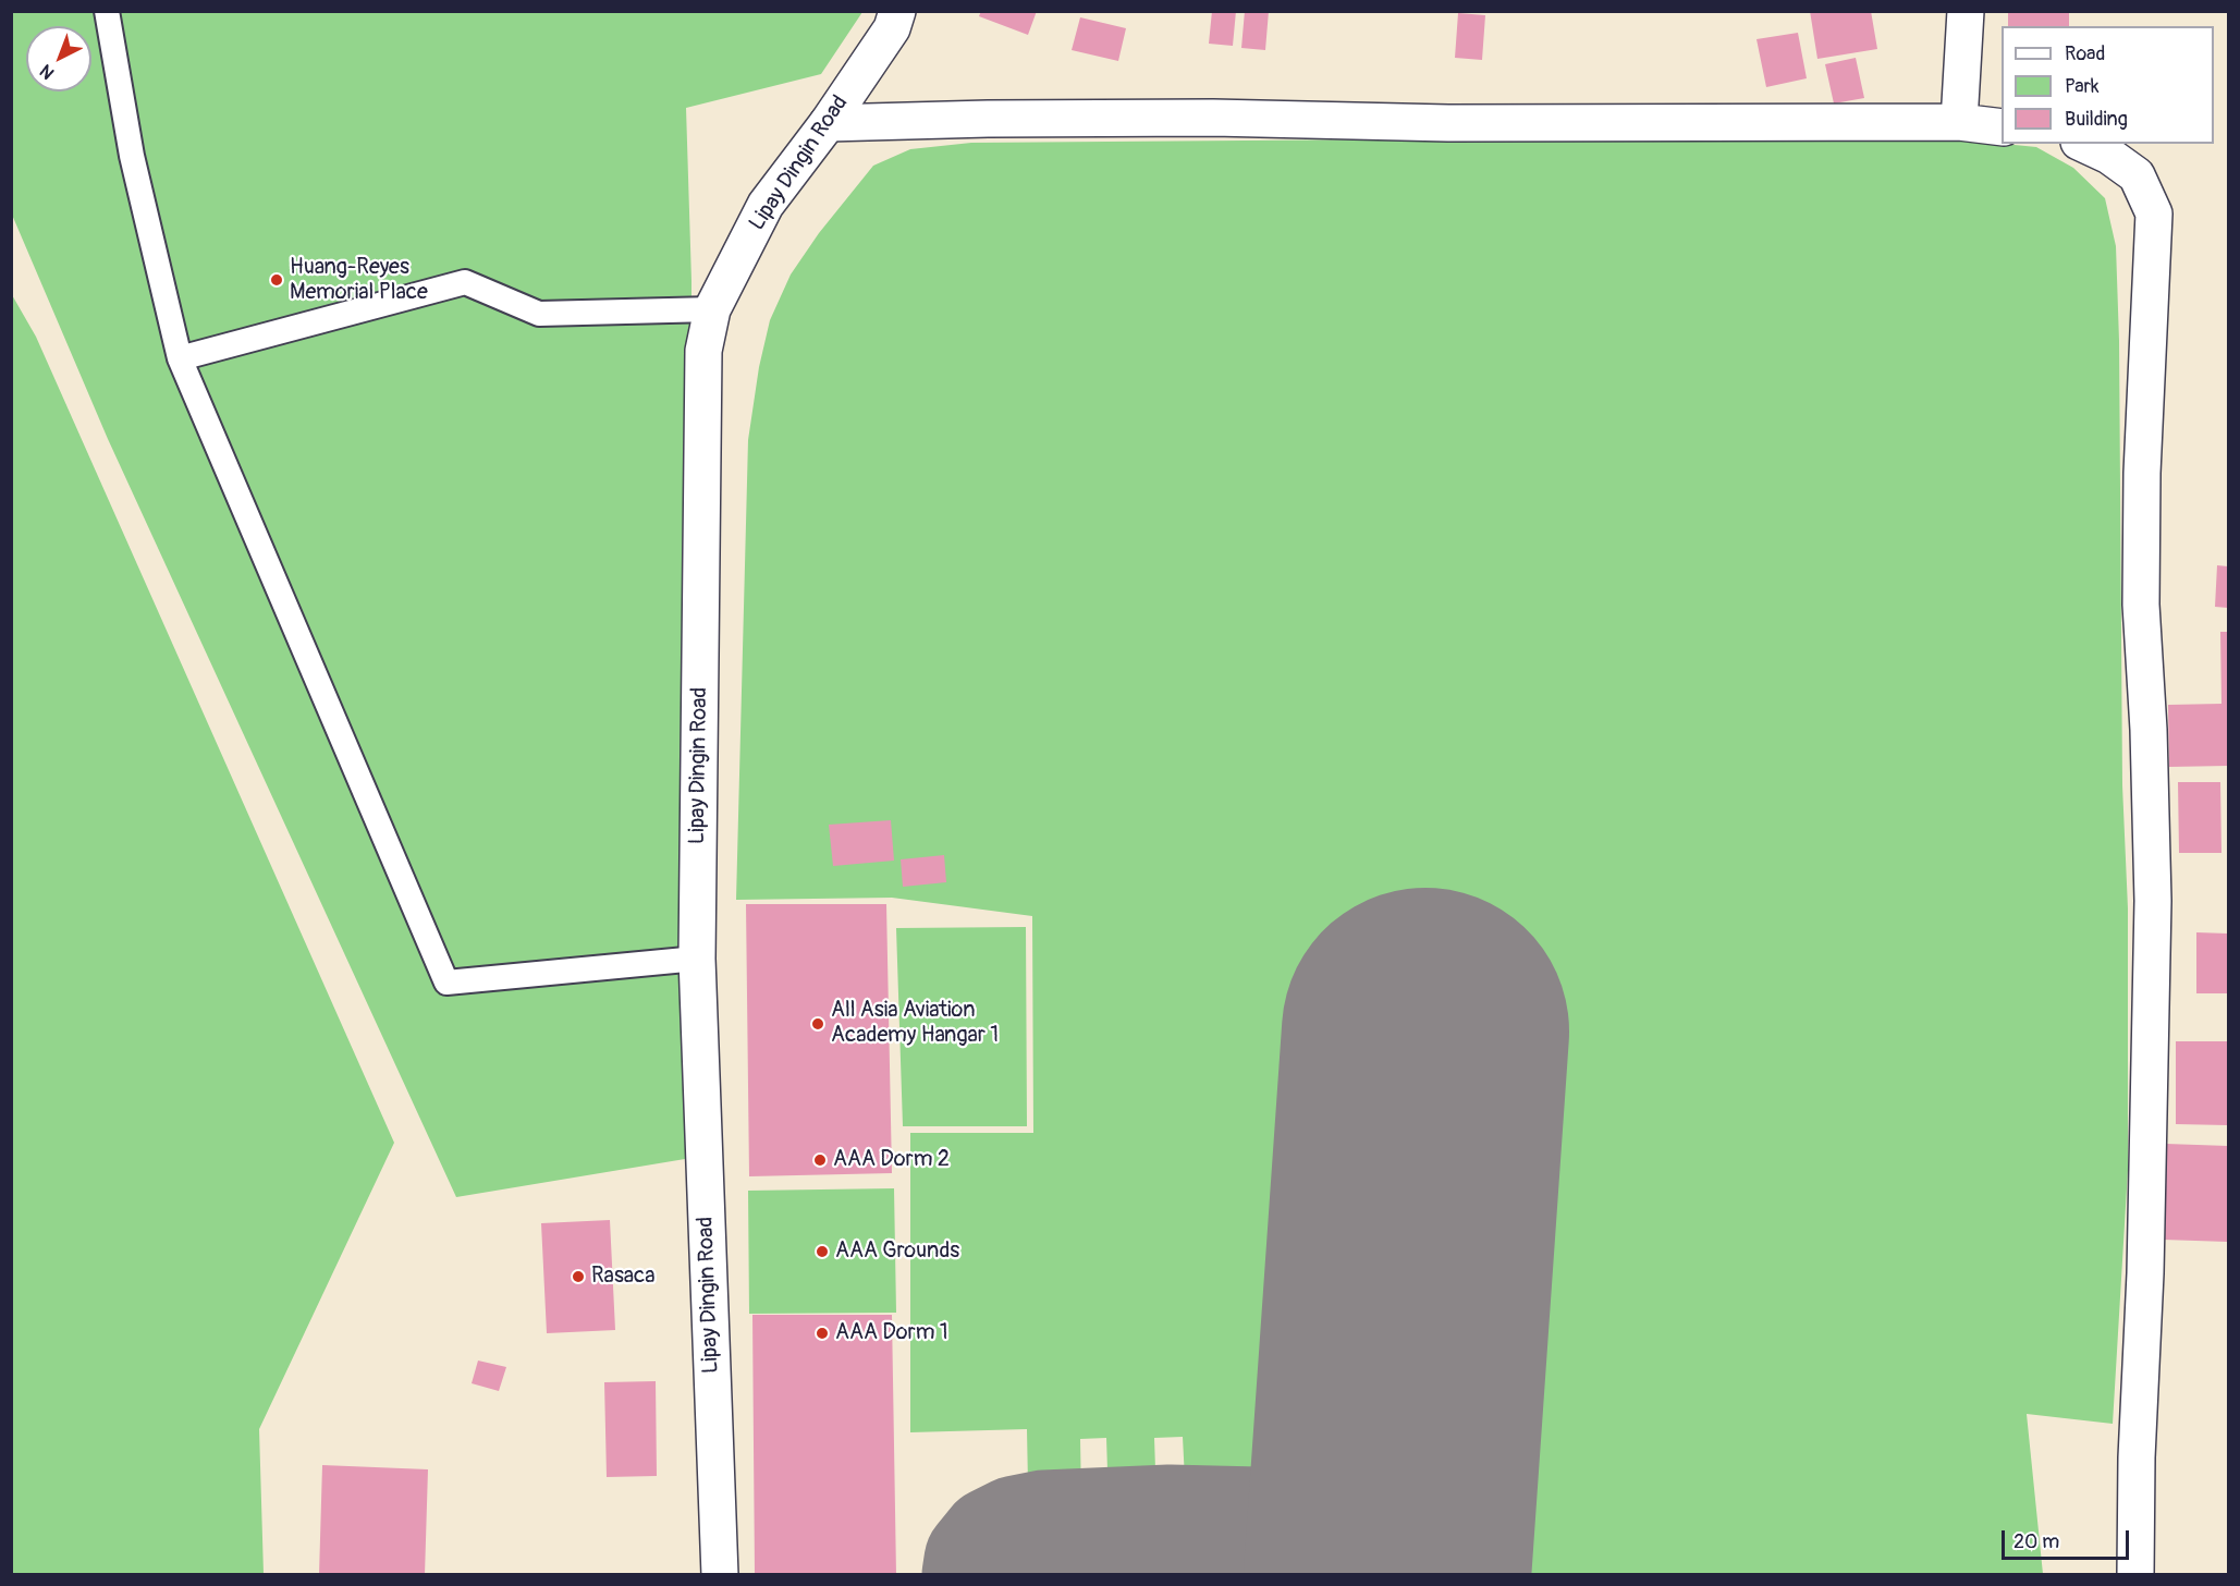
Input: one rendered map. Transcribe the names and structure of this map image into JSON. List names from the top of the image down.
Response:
{
  "streets": {
    "street": ["Lipay Dingin Road"]
  },
  "places": [
    "Huang-Reyes Memorial Place",
    "All Asia Aviation Academy Hangar 1",
    "AAA Dorm 2",
    "AAA Grounds",
    "Rasaca",
    "AAA Dorm 1"
  ],
  "legend": ["Road", "Park", "Building"],
  "scale_bar": "20 m",
  "north": "bottom left"
}
